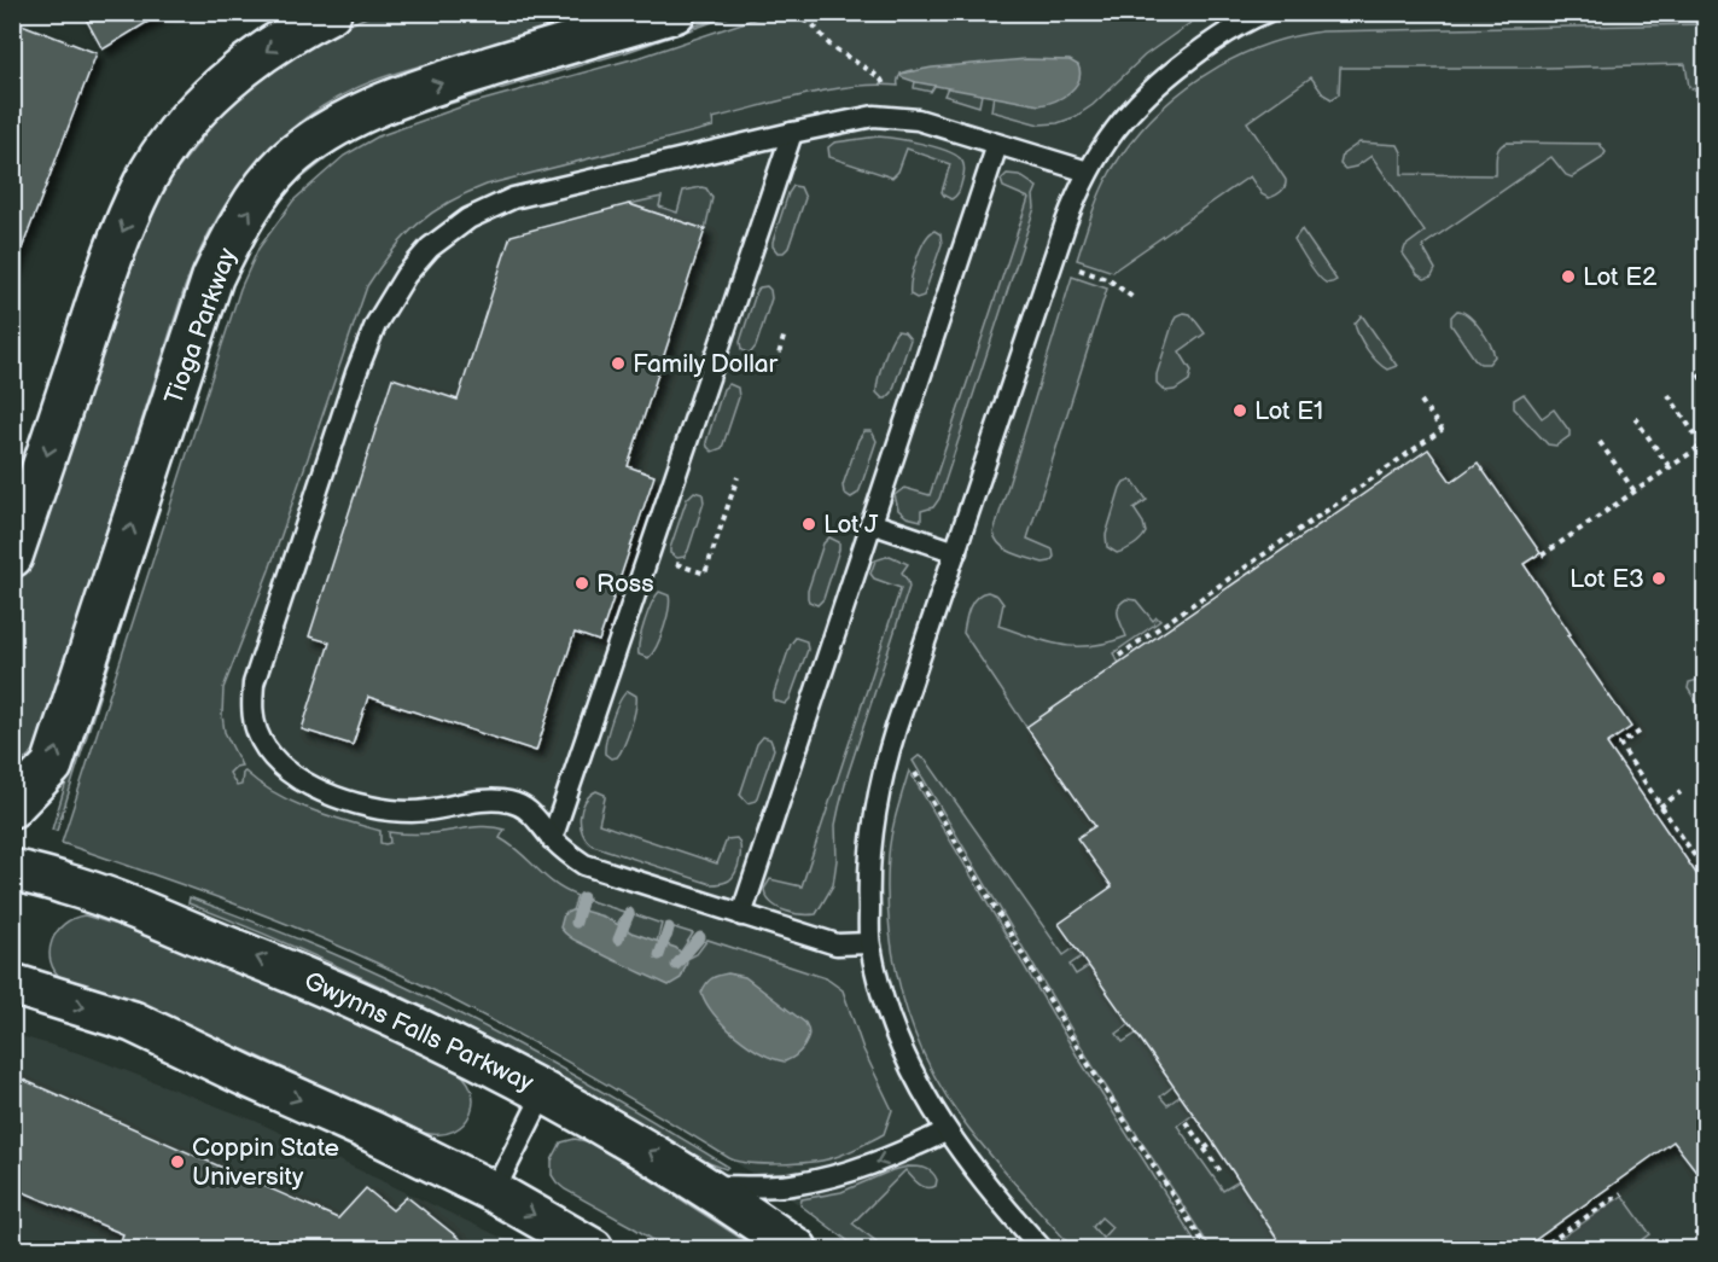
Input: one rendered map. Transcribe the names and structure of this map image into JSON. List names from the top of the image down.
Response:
{
  "streets": {
    "street": ["Tioga Parkway", "Gwynns Falls Parkway"]
  },
  "places": [
    "Lot E2",
    "Family Dollar",
    "Lot E1",
    "Lot J",
    "Lot E3",
    "Ross",
    "Coppin State University"
  ]
}
